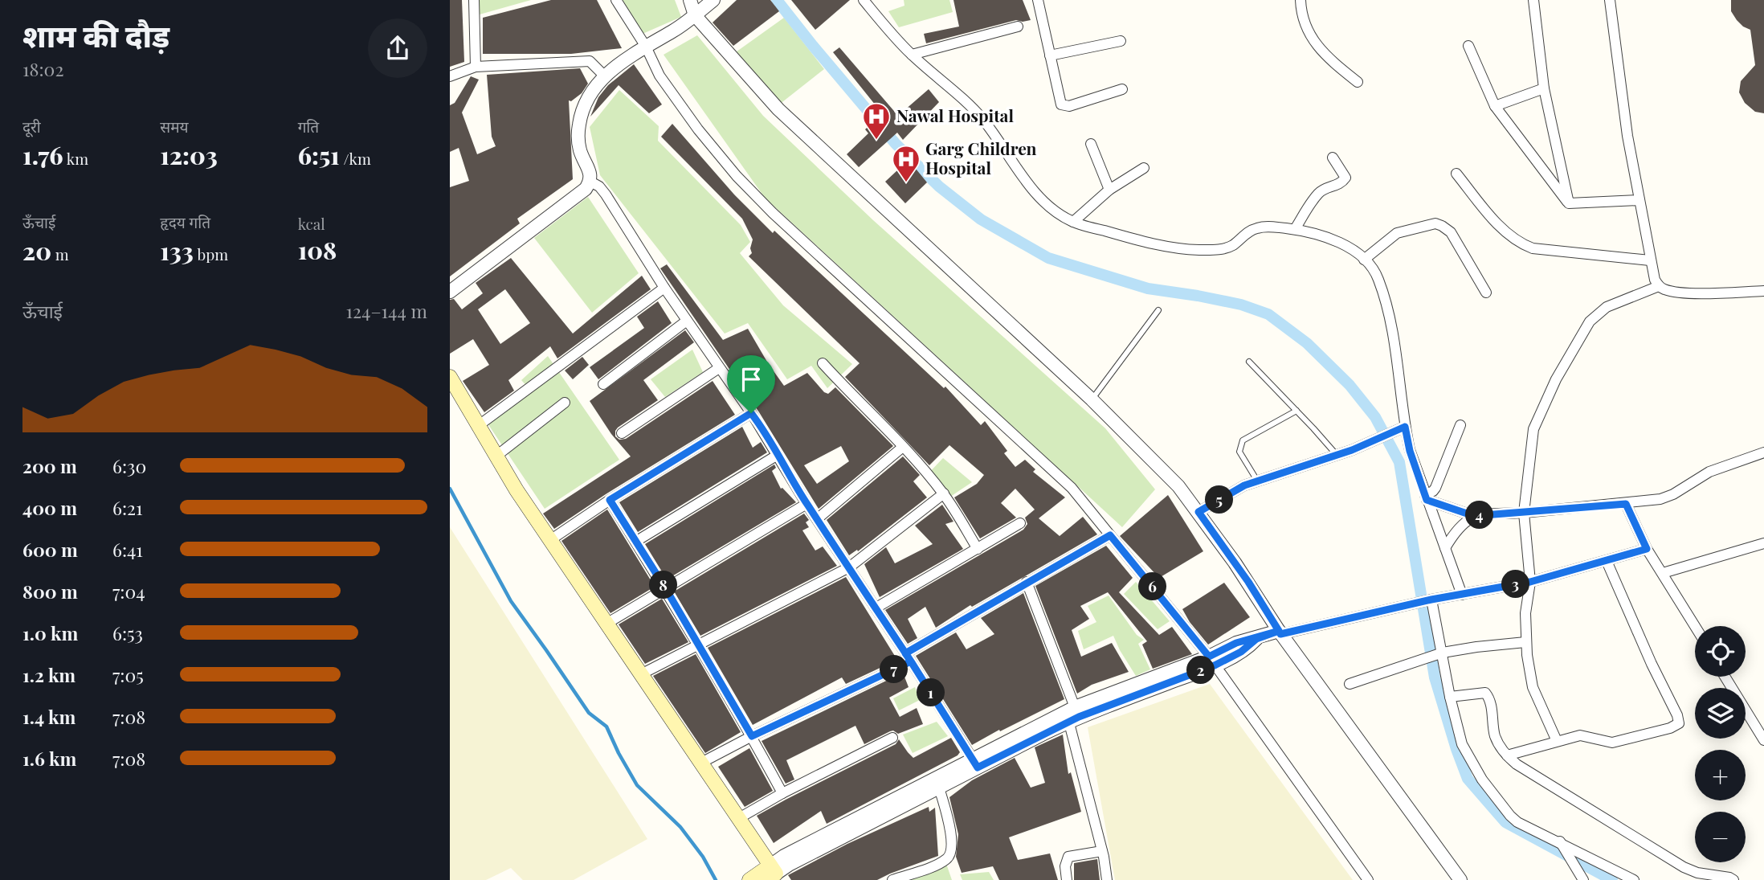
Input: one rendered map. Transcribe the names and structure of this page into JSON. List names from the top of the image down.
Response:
{
  "places": {
    "hospital": ["Nawal Hospital", "Garg Children Hospital"]
  },
  "page": {
    "heading": ["शाम की दौड़", "18:02"],
    "stats": [
      ["दूरी", "1.76 km"],
      ["समय", "12:03"],
      ["गति", "6:51 /km"],
      ["ऊँचाई", "20 m"],
      ["हृदय गति", "133 bpm"],
      ["kcal", "108"]
    ],
    "chart": ["ऊँचाई", "124–144 m"],
    "list": [
      {
        "name": "200 m",
        "note": "6:30"
      },
      {
        "name": "400 m",
        "note": "6:21"
      },
      {
        "name": "600 m",
        "note": "6:41"
      },
      {
        "name": "800 m",
        "note": "7:04"
      },
      {
        "name": "1.0 km",
        "note": "6:53"
      },
      {
        "name": "1.2 km",
        "note": "7:05"
      },
      {
        "name": "1.4 km",
        "note": "7:08"
      },
      {
        "name": "1.6 km",
        "note": "7:08"
      }
    ],
    "pins": [
      "5",
      "4",
      "3",
      "8",
      "6",
      "7",
      "2",
      "1"
    ],
    "map_buttons": ["+", "−"]
  }
}
